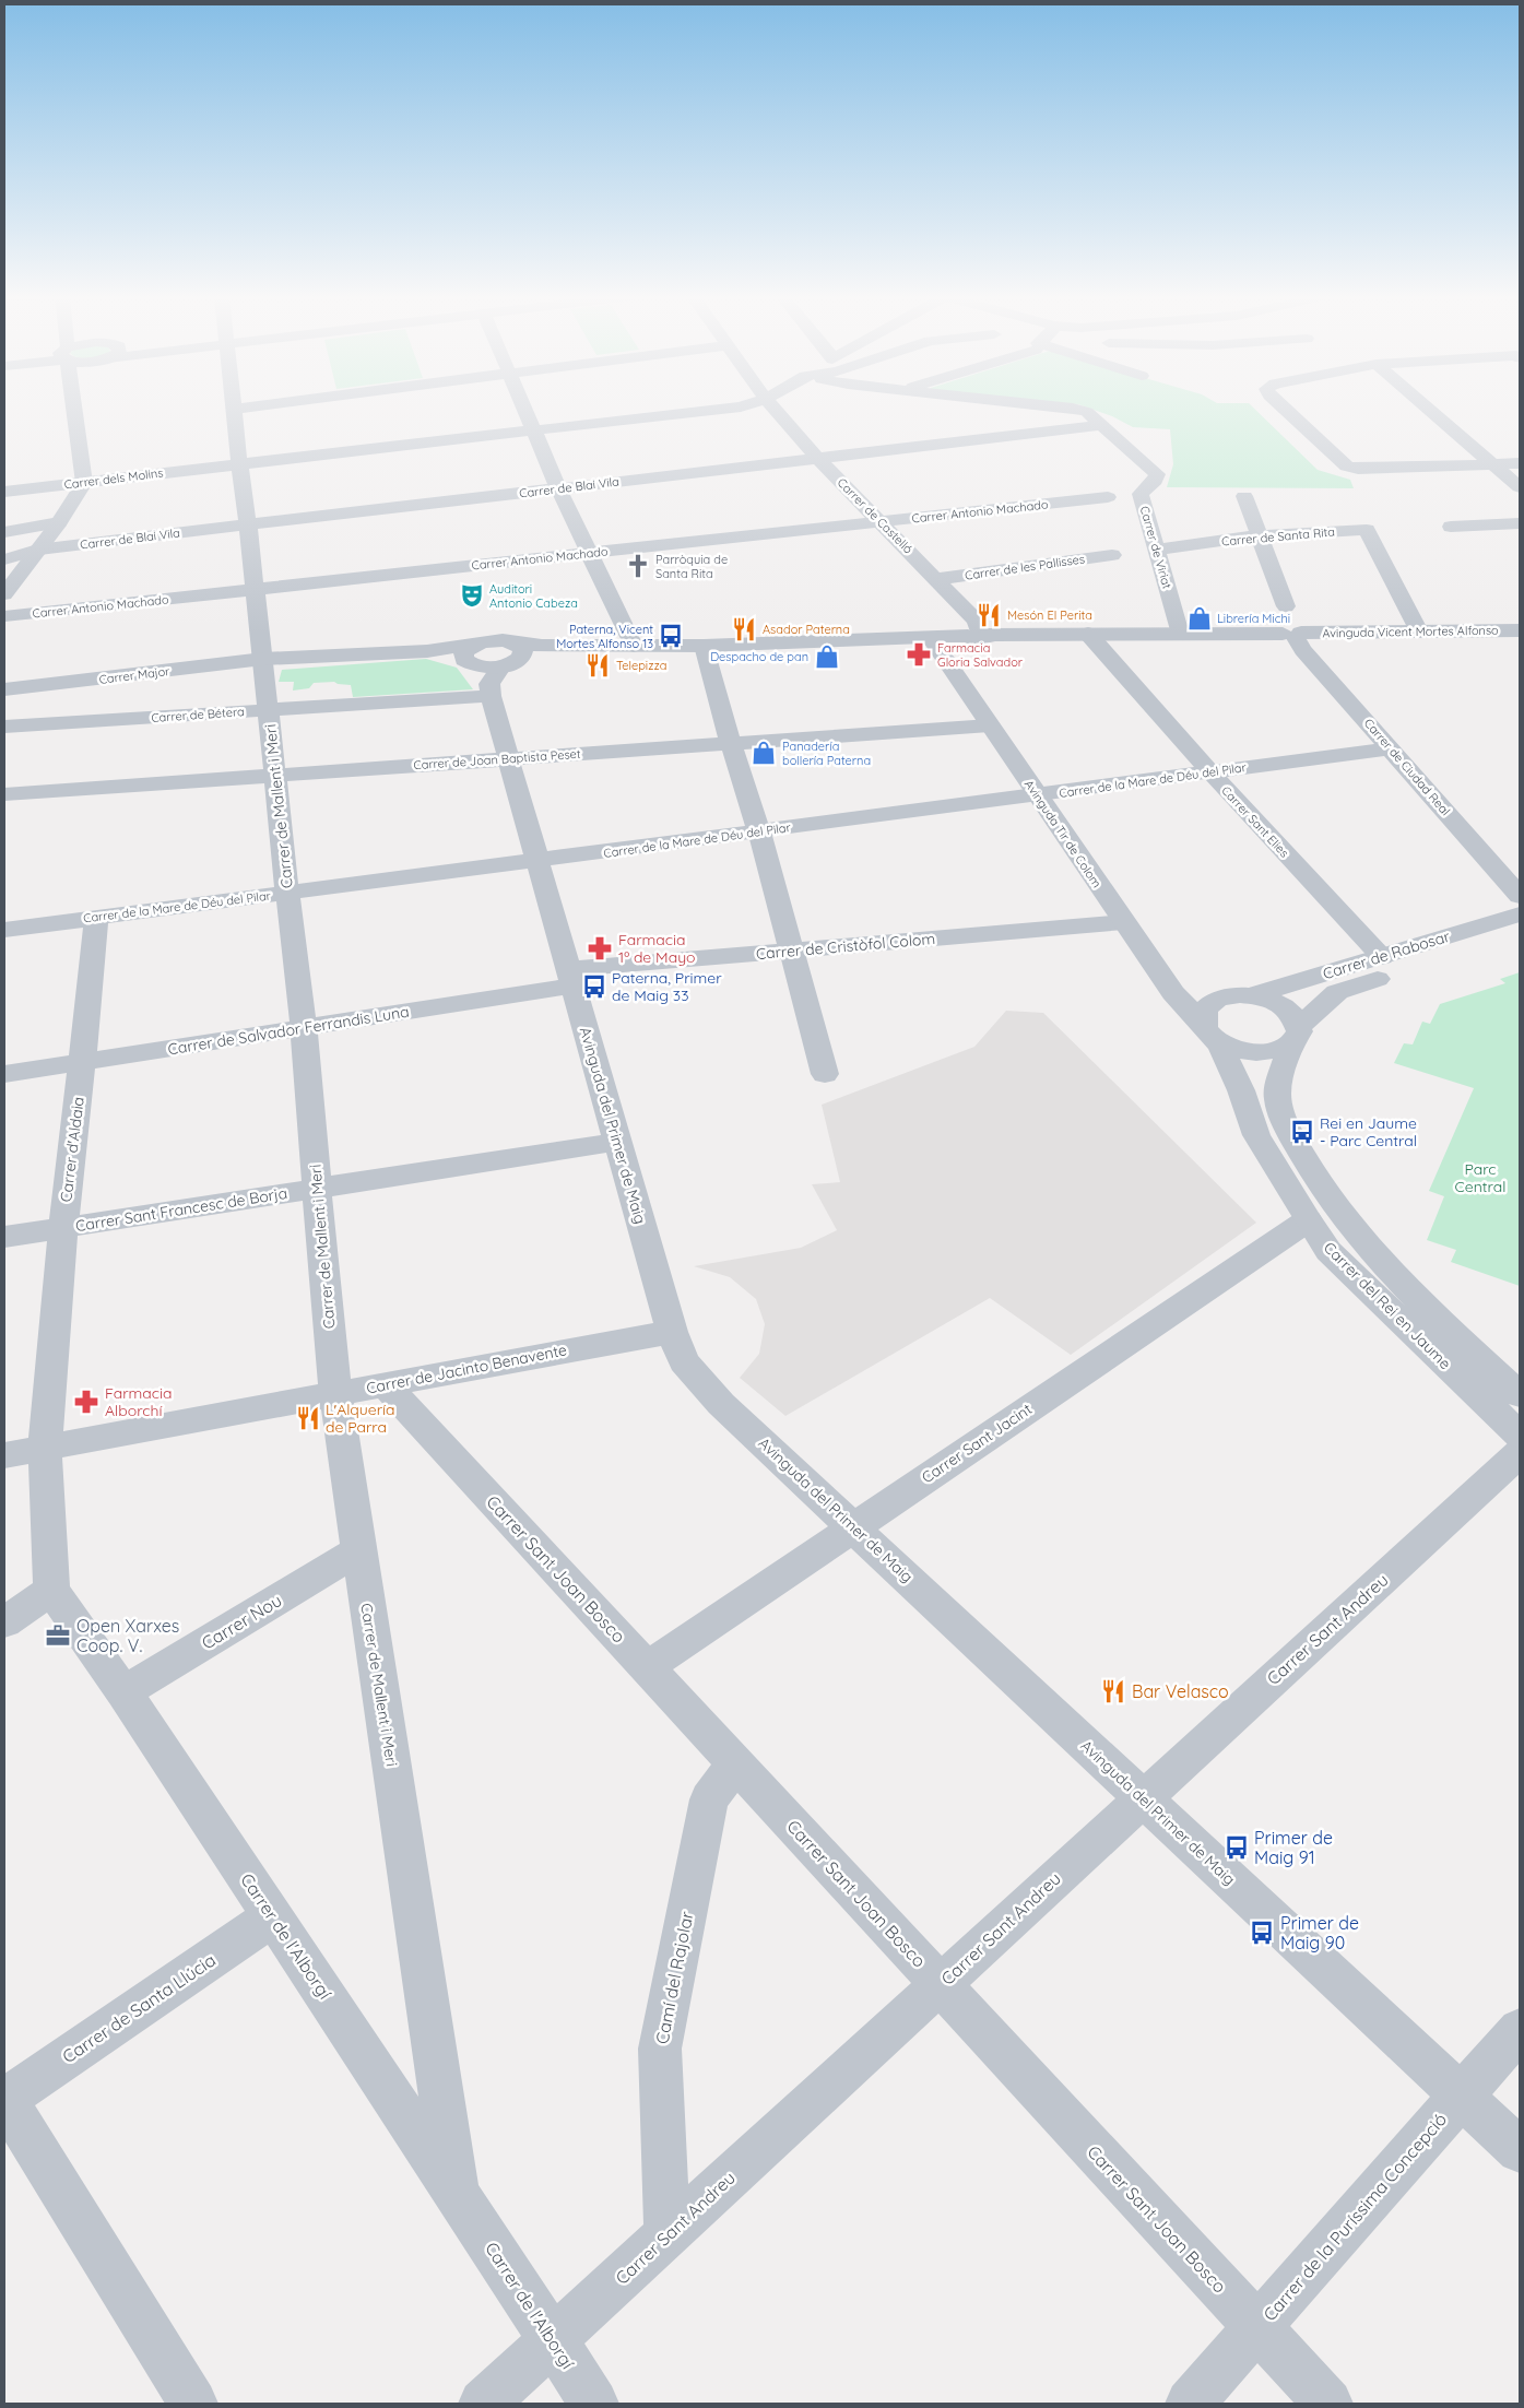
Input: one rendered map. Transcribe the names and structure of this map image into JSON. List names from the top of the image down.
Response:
{
  "streets": {
    "street": [
      "Carrer dels Molins",
      "Carrer de Blai Vila",
      "Carrer Antonio Machado",
      "Carrer de Castelló",
      "Carrer de Santa Rita",
      "Carrer de Viriat",
      "Carrer de les Pallisses",
      "Avinguda Vicent Mortes Alfonso",
      "Carrer Major",
      "Carrer de Bétera",
      "Carrer de Joan Baptista Peset",
      "Carrer de Ciudad Real",
      "Carrer de la Mare de Déu del Pilar",
      "Carrer de Mallent i Meri",
      "Carrer Sant Elies",
      "Avinguda Tir de Colom",
      "Carrer de Cristòfol Colom",
      "Carrer de Rabosar",
      "Carrer de Salvador Ferrandis Luna",
      "Avinguda del Primer de Maig",
      "Carrer d'Aldaia",
      "Carrer Sant Francesc de Borja",
      "Carrer del Rei en Jaume",
      "Carrer de Jacinto Benavente",
      "Carrer Sant Jacint",
      "Carrer Sant Joan Bosco",
      "Carrer Nou",
      "Carrer Sant Andreu",
      "Carrer de l'Alborgí",
      "Camí del Rajolar",
      "Carrer de Santa Llúcia",
      "Carrer de la Puríssima Concepció"
    ]
  },
  "crossings": [
    ["Carrer dels Molins", "Carrer de Mallent i Meri"],
    ["Carrer de Blai Vila", "Carrer de Castelló"],
    ["Carrer de Blai Vila", "Carrer de Viriat"],
    ["Carrer de Blai Vila", "Carrer de Mallent i Meri"],
    ["Carrer Antonio Machado", "Carrer de Castelló"],
    ["Carrer Antonio Machado", "Carrer de Mallent i Meri"],
    ["Carrer de Castelló", "Carrer de les Pallisses"],
    ["Carrer de Castelló", "Avinguda Vicent Mortes Alfonso"],
    ["Carrer de Santa Rita", "Carrer de Viriat"],
    ["Carrer de Santa Rita", "Avinguda Vicent Mortes Alfonso"],
    ["Carrer de Viriat", "Avinguda Vicent Mortes Alfonso"],
    ["Avinguda Vicent Mortes Alfonso", "Carrer de Ciudad Real"],
    ["Avinguda Vicent Mortes Alfonso", "Carrer Sant Elies"],
    ["Avinguda Vicent Mortes Alfonso", "Avinguda Tir de Colom"],
    ["Carrer Major", "Carrer de Mallent i Meri"],
    ["Carrer de Bétera", "Carrer de Mallent i Meri"],
    ["Carrer de Bétera", "Avinguda del Primer de Maig"],
    ["Carrer de Joan Baptista Peset", "Carrer de Mallent i Meri"],
    ["Carrer de Joan Baptista Peset", "Avinguda Tir de Colom"],
    ["Carrer de Joan Baptista Peset", "Avinguda del Primer de Maig"],
    ["Carrer de Ciudad Real", "Carrer de la Mare de Déu del Pilar"],
    ["Carrer de la Mare de Déu del Pilar", "Carrer de Mallent i Meri"],
    ["Carrer de la Mare de Déu del Pilar", "Carrer Sant Elies"],
    ["Carrer de la Mare de Déu del Pilar", "Avinguda Tir de Colom"],
    ["Carrer de la Mare de Déu del Pilar", "Avinguda del Primer de Maig"],
    ["Carrer de la Mare de Déu del Pilar", "Carrer d'Aldaia"],
    ["Carrer de Mallent i Meri", "Carrer de Salvador Ferrandis Luna"],
    ["Carrer de Mallent i Meri", "Carrer Sant Francesc de Borja"],
    ["Carrer de Mallent i Meri", "Carrer de Jacinto Benavente"],
    ["Carrer de Mallent i Meri", "Carrer Nou"],
    ["Carrer de Mallent i Meri", "Carrer de l'Alborgí"],
    ["Carrer Sant Elies", "Carrer de Rabosar"],
    ["Avinguda Tir de Colom", "Carrer de Cristòfol Colom"],
    ["Avinguda Tir de Colom", "Carrer de Rabosar"],
    ["Avinguda Tir de Colom", "Carrer del Rei en Jaume"],
    ["Carrer de Cristòfol Colom", "Carrer de Salvador Ferrandis Luna"],
    ["Carrer de Cristòfol Colom", "Avinguda del Primer de Maig"],
    ["Carrer de Rabosar", "Carrer del Rei en Jaume"],
    ["Carrer de Salvador Ferrandis Luna", "Avinguda del Primer de Maig"],
    ["Carrer de Salvador Ferrandis Luna", "Carrer d'Aldaia"],
    ["Avinguda del Primer de Maig", "Carrer Sant Francesc de Borja"],
    ["Avinguda del Primer de Maig", "Carrer de Jacinto Benavente"],
    ["Avinguda del Primer de Maig", "Carrer Sant Jacint"],
    ["Avinguda del Primer de Maig", "Carrer Sant Andreu"],
    ["Avinguda del Primer de Maig", "Carrer de la Puríssima Concepció"],
    ["Carrer d'Aldaia", "Carrer Sant Francesc de Borja"],
    ["Carrer d'Aldaia", "Carrer de Jacinto Benavente"],
    ["Carrer del Rei en Jaume", "Carrer Sant Jacint"],
    ["Carrer de Jacinto Benavente", "Carrer Sant Joan Bosco"],
    ["Carrer Sant Jacint", "Carrer Sant Joan Bosco"],
    ["Carrer Sant Joan Bosco", "Carrer Sant Andreu"],
    ["Carrer Sant Joan Bosco", "Camí del Rajolar"],
    ["Carrer Sant Joan Bosco", "Carrer de la Puríssima Concepció"],
    ["Carrer Nou", "Carrer de l'Alborgí"],
    ["Carrer Sant Andreu", "Carrer de l'Alborgí"],
    ["Carrer Sant Andreu", "Camí del Rajolar"],
    ["Carrer de l'Alborgí", "Carrer de Santa Llúcia"]
  ],
  "parks": ["Parc Central"],
  "places": {
    "church": ["Parròquia de Santa Rita"],
    "theatre": ["Auditori Antonio Cabeza"],
    "restaurant": [
      "Mesón El Perita",
      "Asador Paterna",
      "Telepizza",
      "L'Alquería de Parra",
      "Bar Velasco"
    ],
    "shop": ["Librería Michi", "Despacho de pan", "Panadería bollería Paterna"],
    "bus stop": [
      "Paterna, Vicent Mortes Alfonso 13",
      "Paterna, Primer de Maig 33",
      "Rei en Jaume - Parc Central",
      "Primer de Maig 91",
      "Primer de Maig 90"
    ],
    "pharmacy": ["Farmacia Gloria Salvador", "Farmacia 1º de Mayo", "Farmacia Alborchí"],
    "office": ["Open Xarxes Coop. V."]
  }
}
